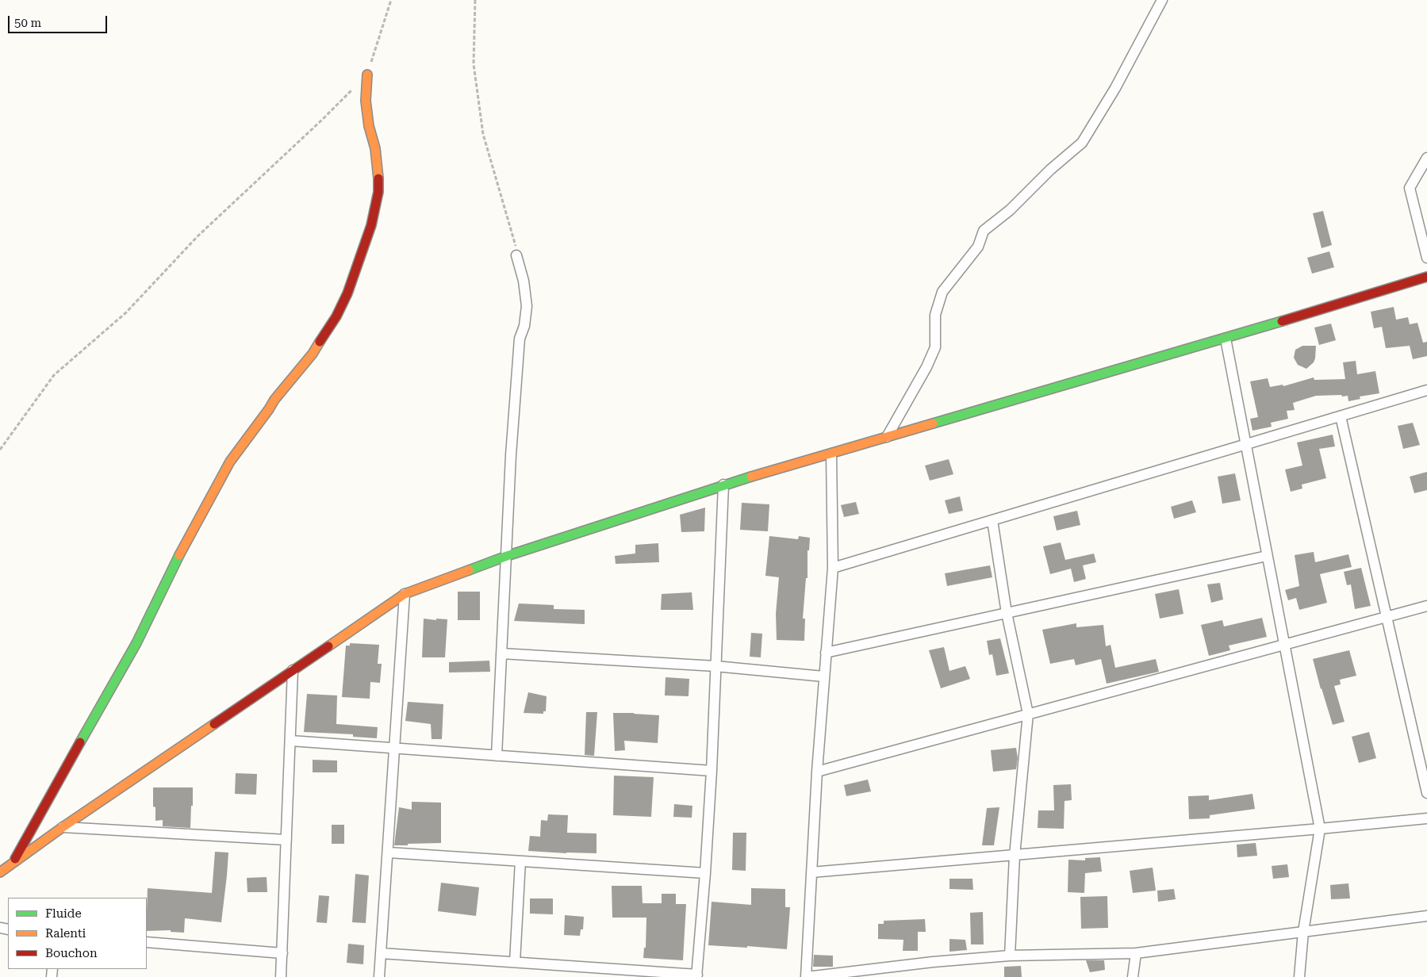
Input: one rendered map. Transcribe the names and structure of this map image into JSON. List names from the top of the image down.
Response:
{
  "legend": ["Fluide", "Ralenti", "Bouchon"],
  "scale_bar": "50 m"
}
